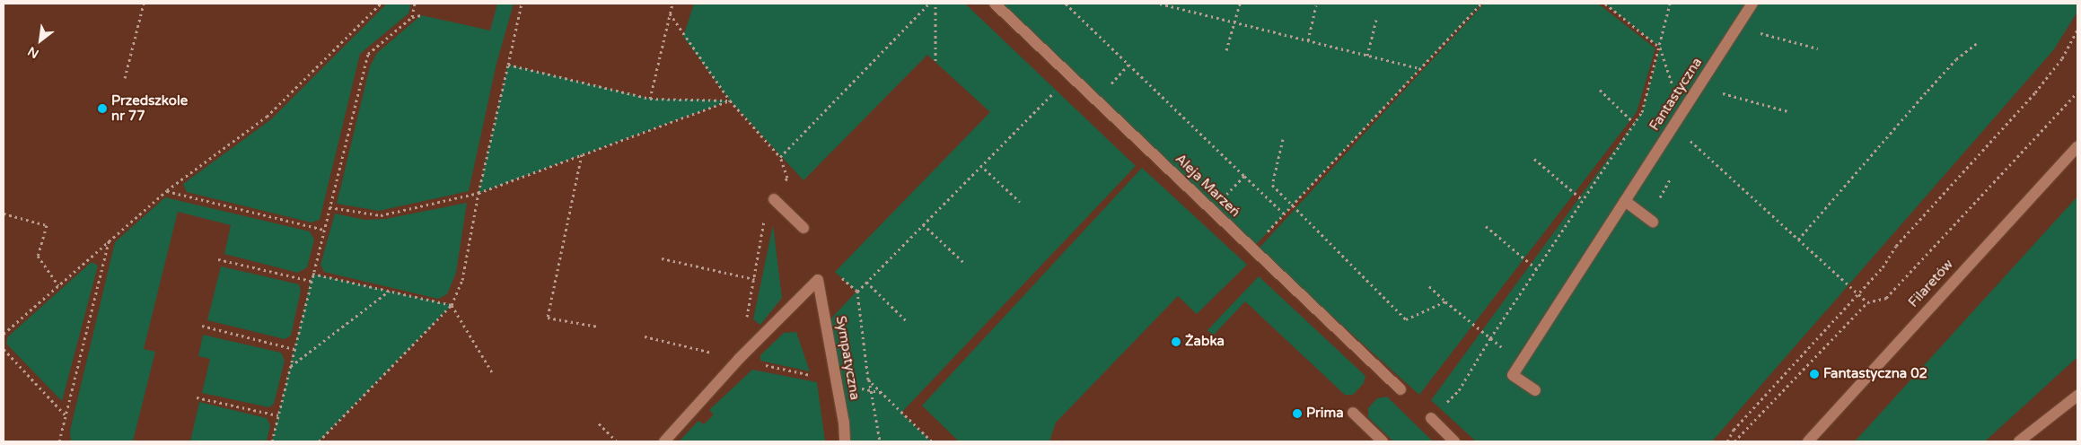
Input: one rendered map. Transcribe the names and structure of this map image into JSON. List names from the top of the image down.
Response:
{
  "streets": {
    "street": [
      "Fantastyczna",
      "Aleja Marzeń",
      "Filaretów",
      "Sympatyczna"
    ]
  },
  "places": [
    "Przedszkole nr 77",
    "Żabka",
    "Fantastyczna 02",
    "Prima"
  ],
  "north": "bottom left"
}
